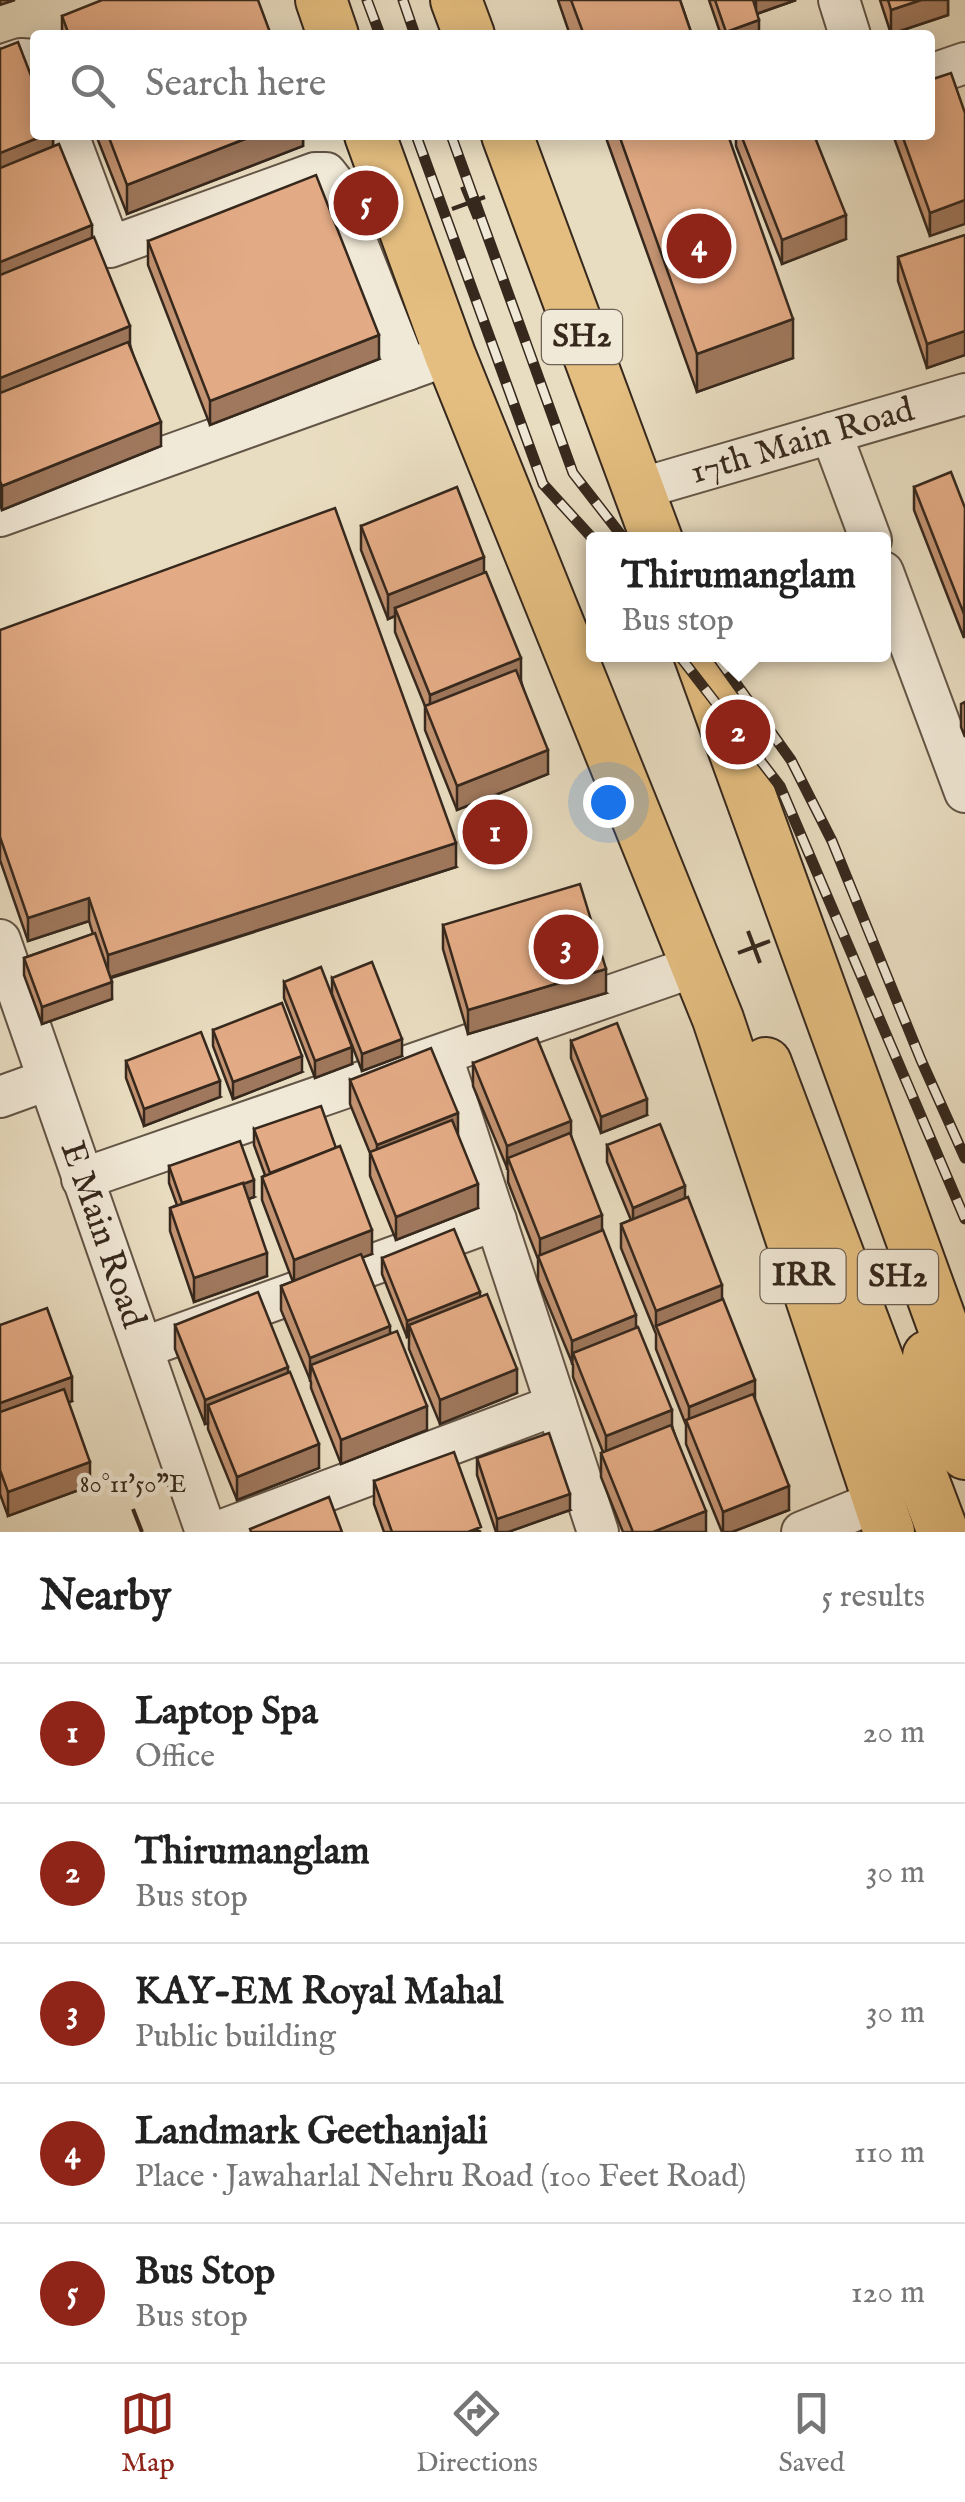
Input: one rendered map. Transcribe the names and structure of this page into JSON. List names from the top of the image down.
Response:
{
  "streets": {
    "main road": ["SH2", "IRR"],
    "street": ["17th Main Road", "E Main Road"]
  },
  "crossings": [
    ["SH2", "17th Main Road"],
    ["SH2", "IRR"]
  ],
  "page": {
    "search": "Search here",
    "pins": [
      "5",
      "4",
      "2",
      "1",
      "3"
    ],
    "popup": ["Thirumanglam", "Bus stop"],
    "heading": ["Nearby", "5 results"],
    "list": [
      {
        "mark": "1",
        "name": "Laptop Spa",
        "note": "Office",
        "value": "20 m"
      },
      {
        "mark": "2",
        "name": "Thirumanglam",
        "note": "Bus stop",
        "value": "30 m"
      },
      {
        "mark": "3",
        "name": "KAY-EM Royal Mahal",
        "note": "Public building",
        "value": "30 m"
      },
      {
        "mark": "4",
        "name": "Landmark Geethanjali",
        "note": "Place · Jawaharlal Nehru Road (100 Feet Road)",
        "value": "110 m"
      },
      {
        "mark": "5",
        "name": "Bus Stop",
        "note": "Bus stop",
        "value": "120 m"
      }
    ],
    "nav": ["Map", "Directions", "Saved"]
  },
  "coordinates": ["80°11'50\"E"]
}
